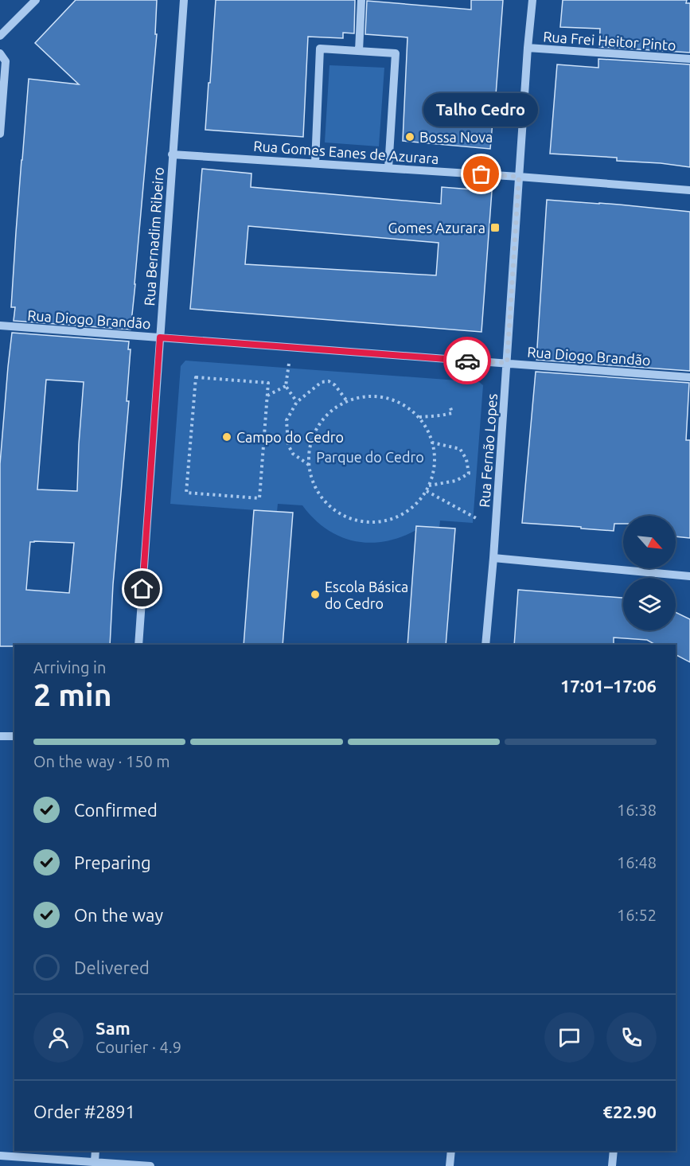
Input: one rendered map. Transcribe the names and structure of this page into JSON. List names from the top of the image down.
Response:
{
  "streets": {
    "street": [
      "Rua Frei Heitor Pinto",
      "Rua Gomes Eanes de Azurara",
      "Rua Bernadim Ribeiro",
      "Rua Diogo Brandão",
      "Rua Fernão Lopes"
    ]
  },
  "crossings": [
    ["Rua Frei Heitor Pinto", "Rua Fernão Lopes"],
    ["Rua Gomes Eanes de Azurara", "Rua Bernadim Ribeiro"],
    ["Rua Gomes Eanes de Azurara", "Rua Fernão Lopes"],
    ["Rua Bernadim Ribeiro", "Rua Diogo Brandão"],
    ["Rua Diogo Brandão", "Rua Fernão Lopes"]
  ],
  "parks": ["Parque do Cedro"],
  "places": {
    "other": [
      "Bossa Nova",
      "Talho Cedro",
      "Campo do Cedro",
      "Escola Básica do Cedro"
    ],
    "transit": ["Gomes Azurara"]
  },
  "north": "bottom right",
  "page": {
    "bubble": "Talho Cedro",
    "heading": ["2 min", "Arriving in", "17:01–17:06"],
    "panel": [
      "Sam",
      "Courier · 4.9",
      "Order #2891",
      "€22.90"
    ],
    "bar": "On the way · 150 m",
    "list": [
      ["Confirmed", "16:38"],
      ["Preparing", "16:48"],
      ["On the way", "16:52"],
      "Delivered"
    ]
  }
}
